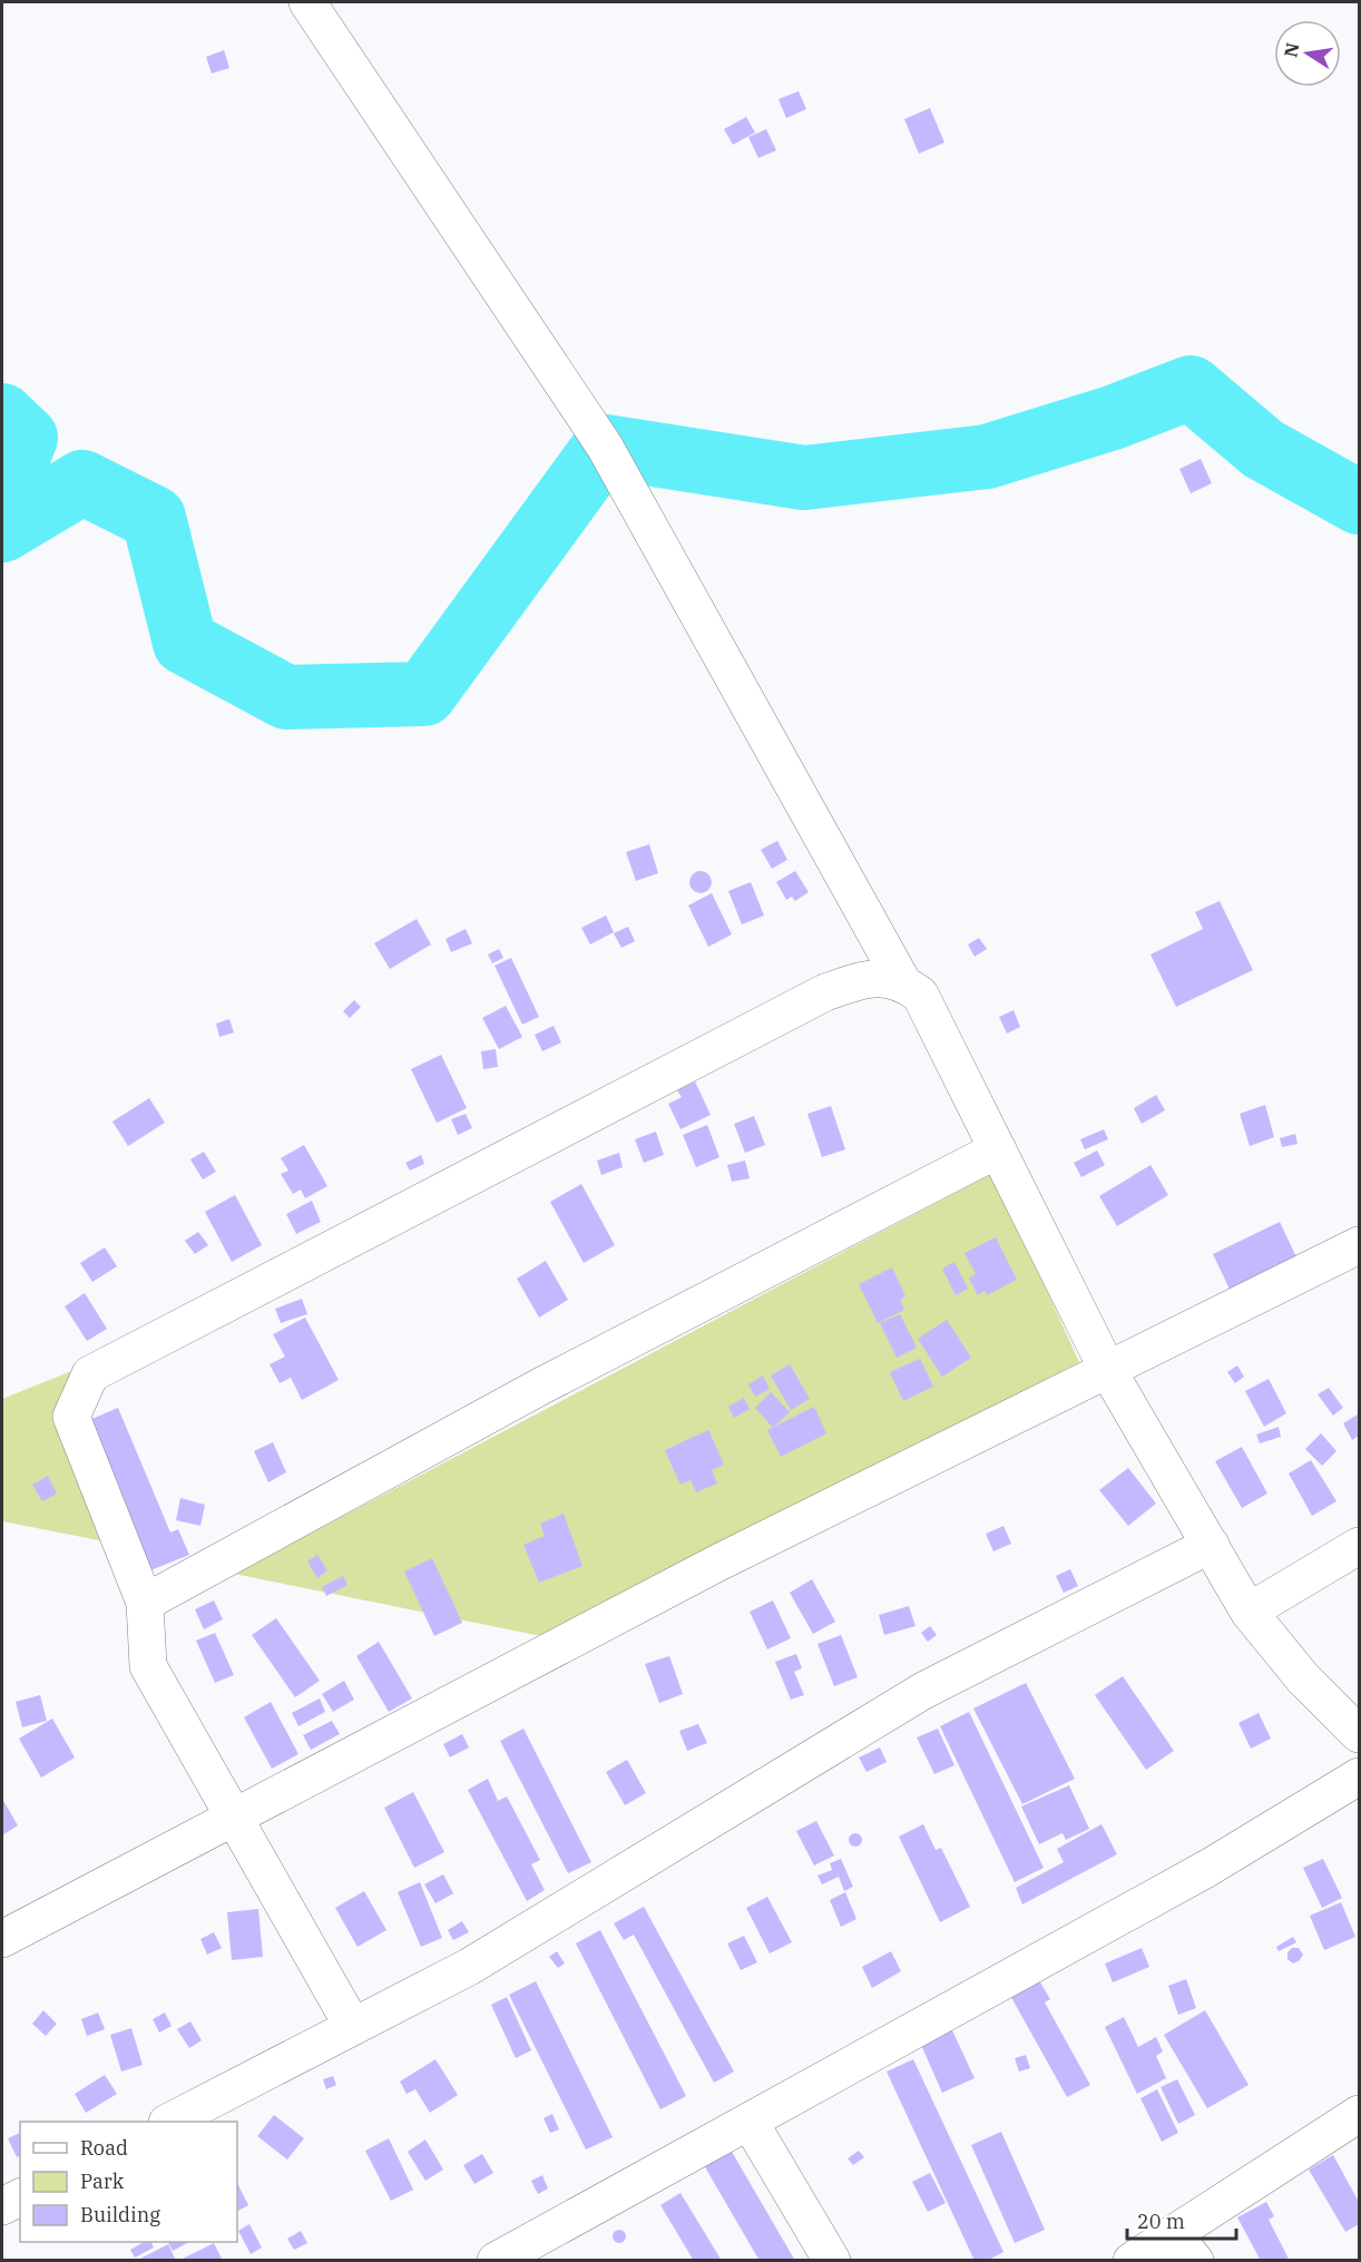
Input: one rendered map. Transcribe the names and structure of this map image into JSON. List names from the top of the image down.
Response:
{
  "legend": ["Road", "Park", "Building"],
  "scale_bar": "20 m",
  "north": "left"
}
